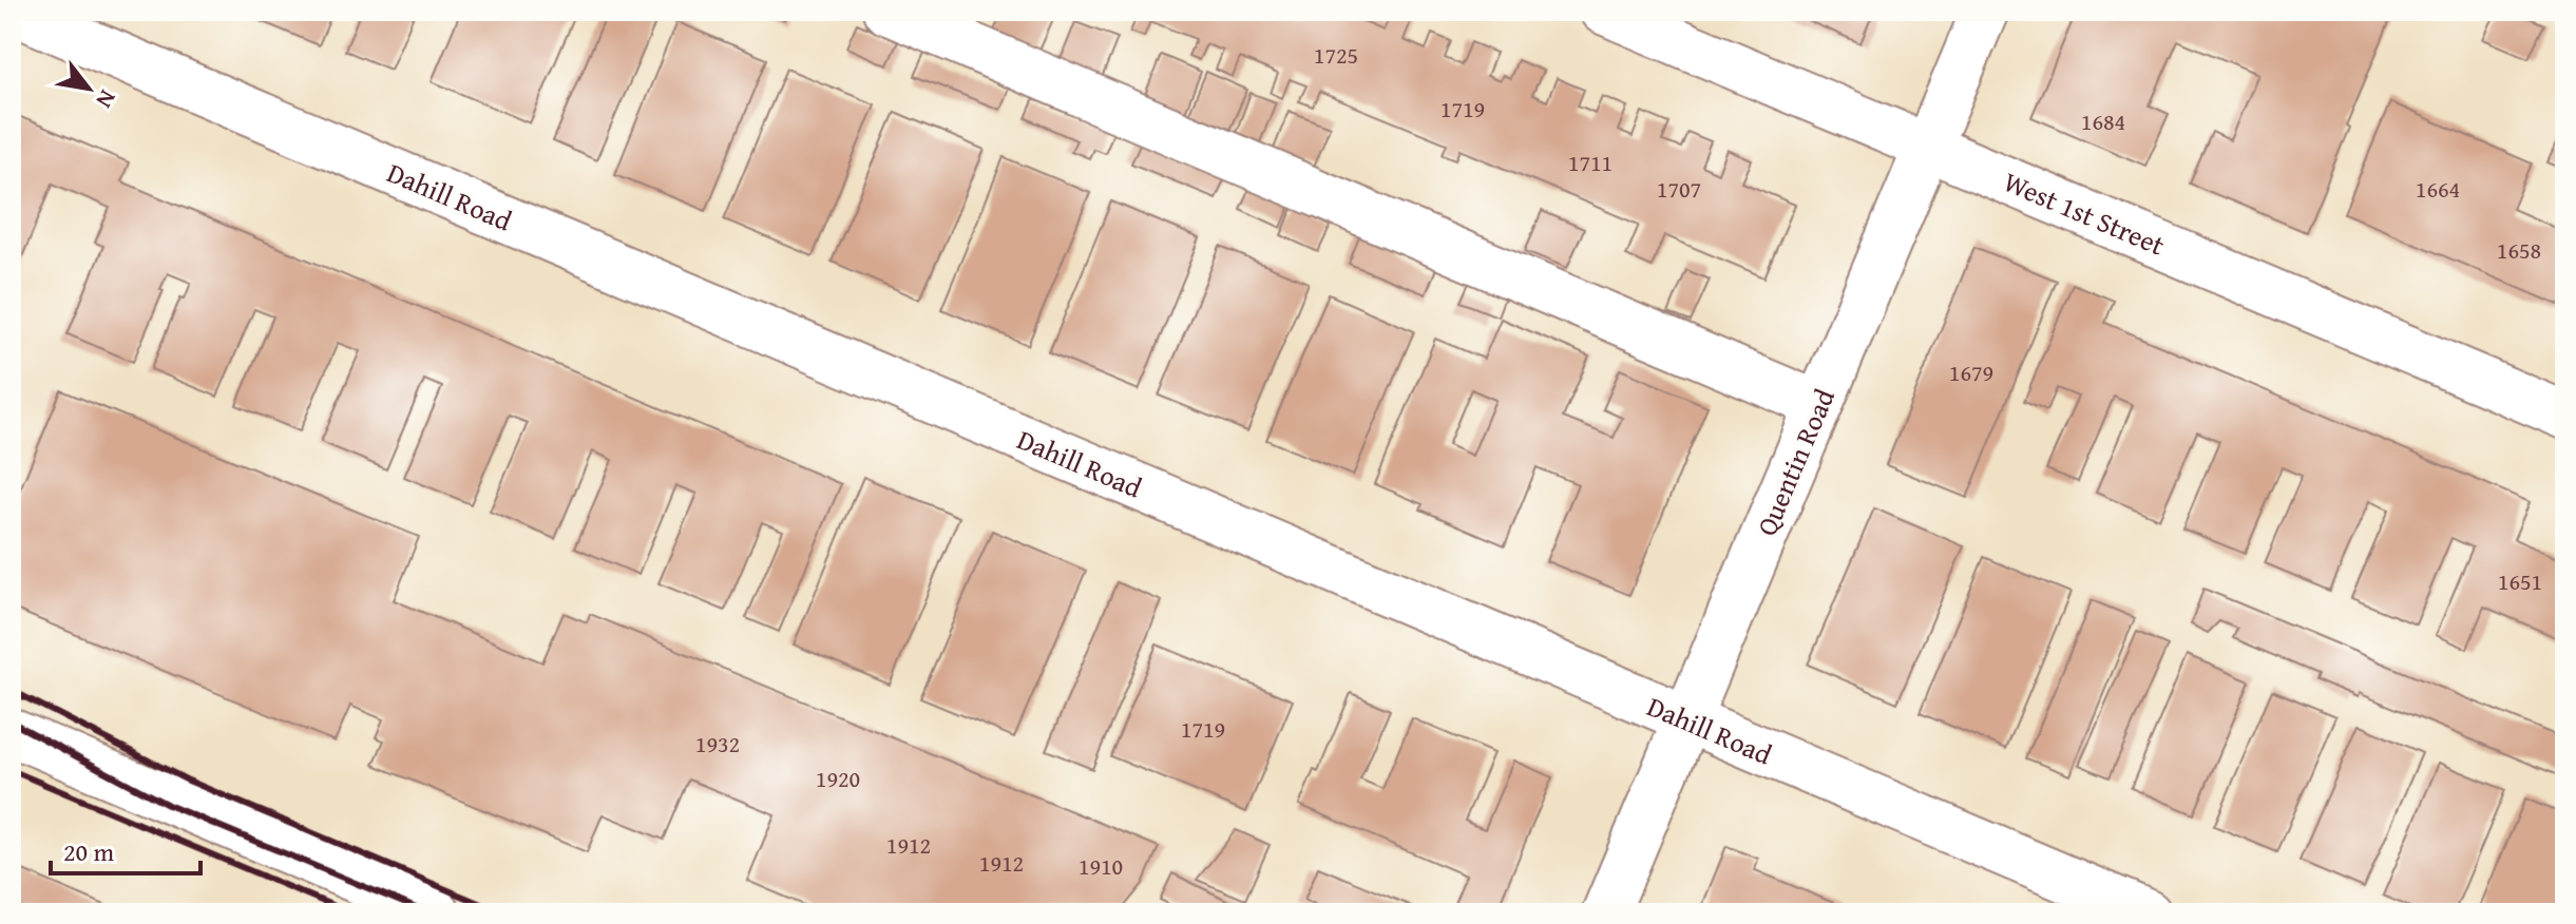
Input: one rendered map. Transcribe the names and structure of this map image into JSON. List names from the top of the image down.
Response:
{
  "streets": {
    "street": ["Dahill Road", "West 1st Street", "Quentin Road"]
  },
  "crossings": [
    ["Dahill Road", "Quentin Road"],
    ["West 1st Street", "Quentin Road"]
  ],
  "house_numbers": [
    "1725",
    "1719",
    "1684",
    "1711",
    "1707",
    "1664",
    "1658",
    "1679",
    "1651",
    "1719",
    "1932",
    "1920",
    "1912",
    "1912",
    "1910"
  ],
  "scale_bar": "20 m",
  "north": "bottom right"
}
